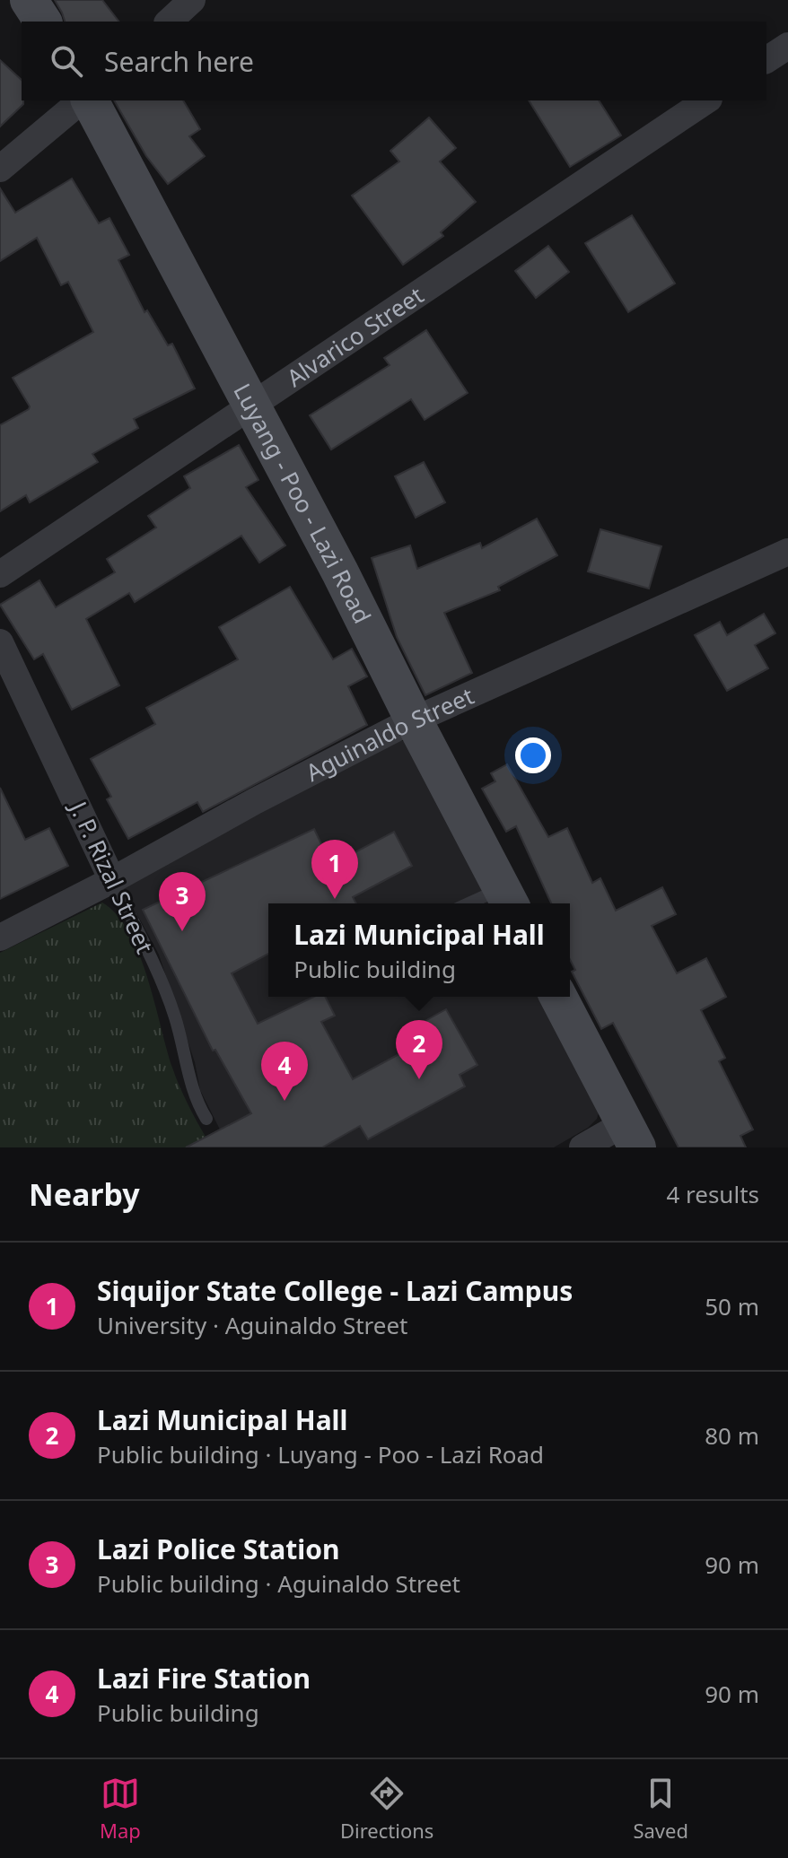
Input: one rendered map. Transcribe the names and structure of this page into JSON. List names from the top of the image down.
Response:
{
  "streets": {
    "main road": ["Luyang - Poo - Lazi Road"],
    "street": ["Alvarico Street", "Aguinaldo Street", "J. P. Rizal Street"]
  },
  "crossings": [
    ["Alvarico Street", "Luyang - Poo - Lazi Road"],
    ["Luyang - Poo - Lazi Road", "Aguinaldo Street"],
    ["Aguinaldo Street", "J. P. Rizal Street"]
  ],
  "page": {
    "search": "Search here",
    "pins": [
      "1",
      "3",
      "2",
      "4"
    ],
    "popup": ["Lazi Municipal Hall", "Public building"],
    "heading": ["Nearby", "4 results"],
    "list": [
      {
        "mark": "1",
        "name": "Siquijor State College - Lazi Campus",
        "note": "University · Aguinaldo Street",
        "value": "50 m"
      },
      {
        "mark": "2",
        "name": "Lazi Municipal Hall",
        "note": "Public building · Luyang - Poo - Lazi Road",
        "value": "80 m"
      },
      {
        "mark": "3",
        "name": "Lazi Police Station",
        "note": "Public building · Aguinaldo Street",
        "value": "90 m"
      },
      {
        "mark": "4",
        "name": "Lazi Fire Station",
        "note": "Public building",
        "value": "90 m"
      }
    ],
    "nav": ["Map", "Directions", "Saved"]
  }
}
